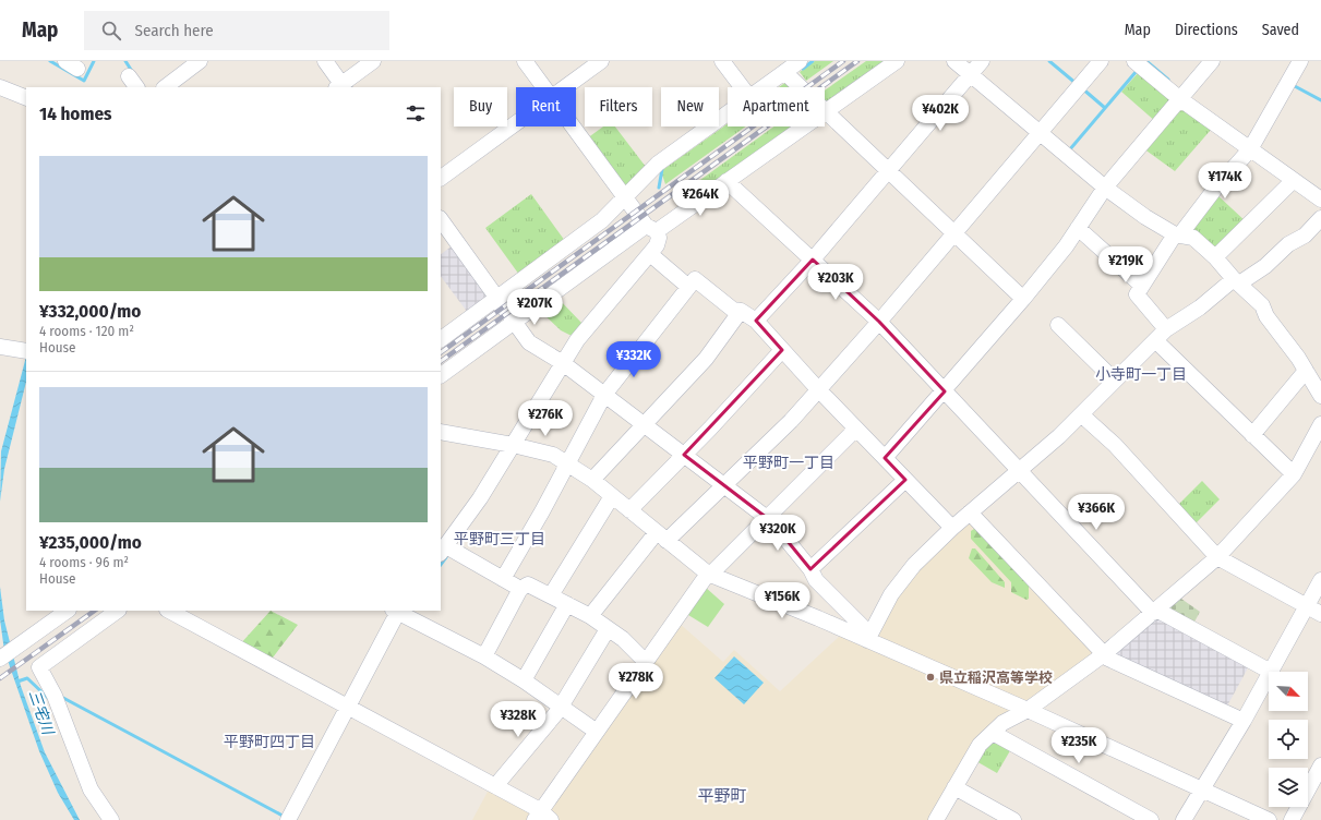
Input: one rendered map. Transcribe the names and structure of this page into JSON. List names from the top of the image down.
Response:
{
  "districts": [
    "小寺町一丁目",
    "平野町一丁目",
    "平野町三丁目",
    "平野町四丁目",
    "平野町"
  ],
  "water": ["三宅川"],
  "places": ["県立稲沢高等学校"],
  "north": "bottom right",
  "page": {
    "header": "Map",
    "search": "Search here",
    "nav": ["Map", "Directions", "Saved"],
    "chip": [
      "Buy",
      "Rent",
      "Filters",
      "New",
      "Apartment"
    ],
    "heading": "14 homes",
    "price": [
      "¥402K",
      "¥174K",
      "¥264K",
      "¥219K",
      "¥203K",
      "¥207K",
      "¥332K",
      "¥276K",
      "¥366K",
      "¥320K",
      "¥156K",
      "¥278K",
      "¥328K",
      "¥235K"
    ],
    "list": [
      {
        "name": "¥332,000/mo",
        "note": "4 rooms · 120 m² · House"
      },
      {
        "name": "¥235,000/mo",
        "note": "4 rooms · 96 m² · House"
      }
    ]
  }
}
